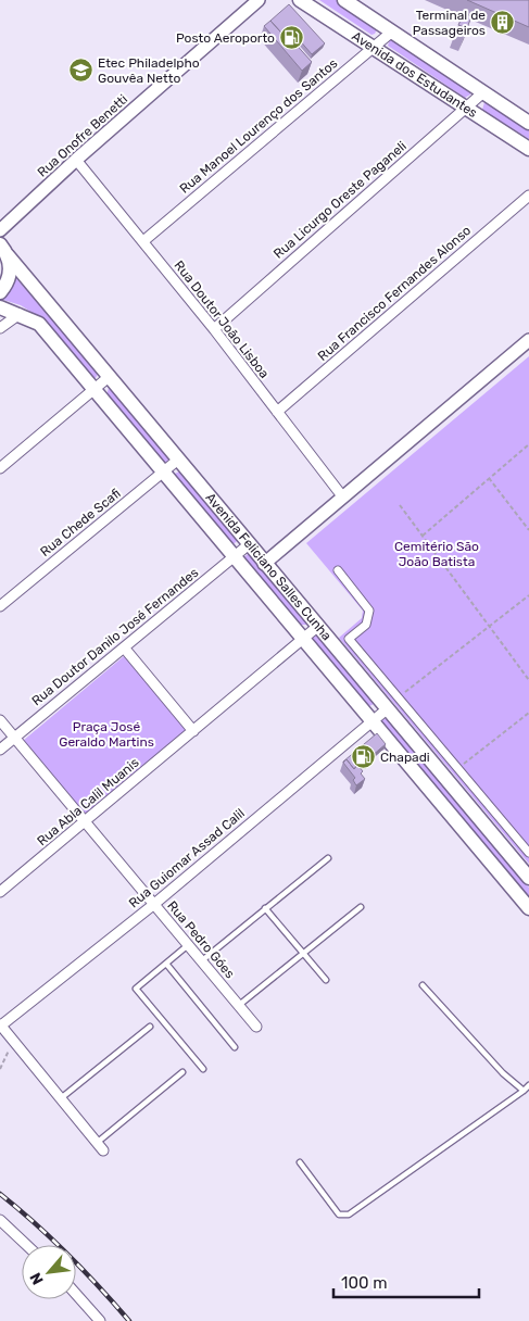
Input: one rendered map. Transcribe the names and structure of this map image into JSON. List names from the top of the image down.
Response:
{
  "streets": {
    "main road": ["Avenida dos Estudantes", "Avenida Feliciano Salles Cunha"],
    "street": [
      "Rua Manoel Lourenço dos Santos",
      "Rua Onofre Benetti",
      "Rua Licurgo Oreste Paganeli",
      "Rua Francisco Fernandes Alonso",
      "Rua Doutor João Lisboa",
      "Rua Chede Scafi",
      "Rua Doutor Danilo José Fernandes",
      "Rua Abla Calil Muanis",
      "Rua Guiomar Assad Calil",
      "Rua Pedro Góes"
    ]
  },
  "crossings": [
    ["Avenida dos Estudantes", "Rua Manoel Lourenço dos Santos"],
    ["Avenida dos Estudantes", "Rua Licurgo Oreste Paganeli"],
    ["Rua Manoel Lourenço dos Santos", "Rua Doutor João Lisboa"],
    ["Rua Onofre Benetti", "Rua Doutor João Lisboa"],
    ["Rua Licurgo Oreste Paganeli", "Rua Doutor João Lisboa"],
    ["Rua Francisco Fernandes Alonso", "Rua Doutor João Lisboa"],
    ["Rua Chede Scafi", "Avenida Feliciano Salles Cunha"],
    ["Avenida Feliciano Salles Cunha", "Rua Doutor Danilo José Fernandes"],
    ["Avenida Feliciano Salles Cunha", "Rua Abla Calil Muanis"],
    ["Avenida Feliciano Salles Cunha", "Rua Guiomar Assad Calil"],
    ["Rua Doutor Danilo José Fernandes", "Rua Pedro Góes"],
    ["Rua Abla Calil Muanis", "Rua Pedro Góes"],
    ["Rua Guiomar Assad Calil", "Rua Pedro Góes"]
  ],
  "parks": ["Cemitério São João Batista", "Praça José Geraldo Martins"],
  "places": {
    "building": ["Terminal de Passageiros"],
    "fuel station": ["Posto Aeroporto", "Chapadi"],
    "school or university": ["Etec Philadelpho Gouvêa Netto"]
  },
  "scale_bar": "100 m",
  "north": "bottom left"
}
